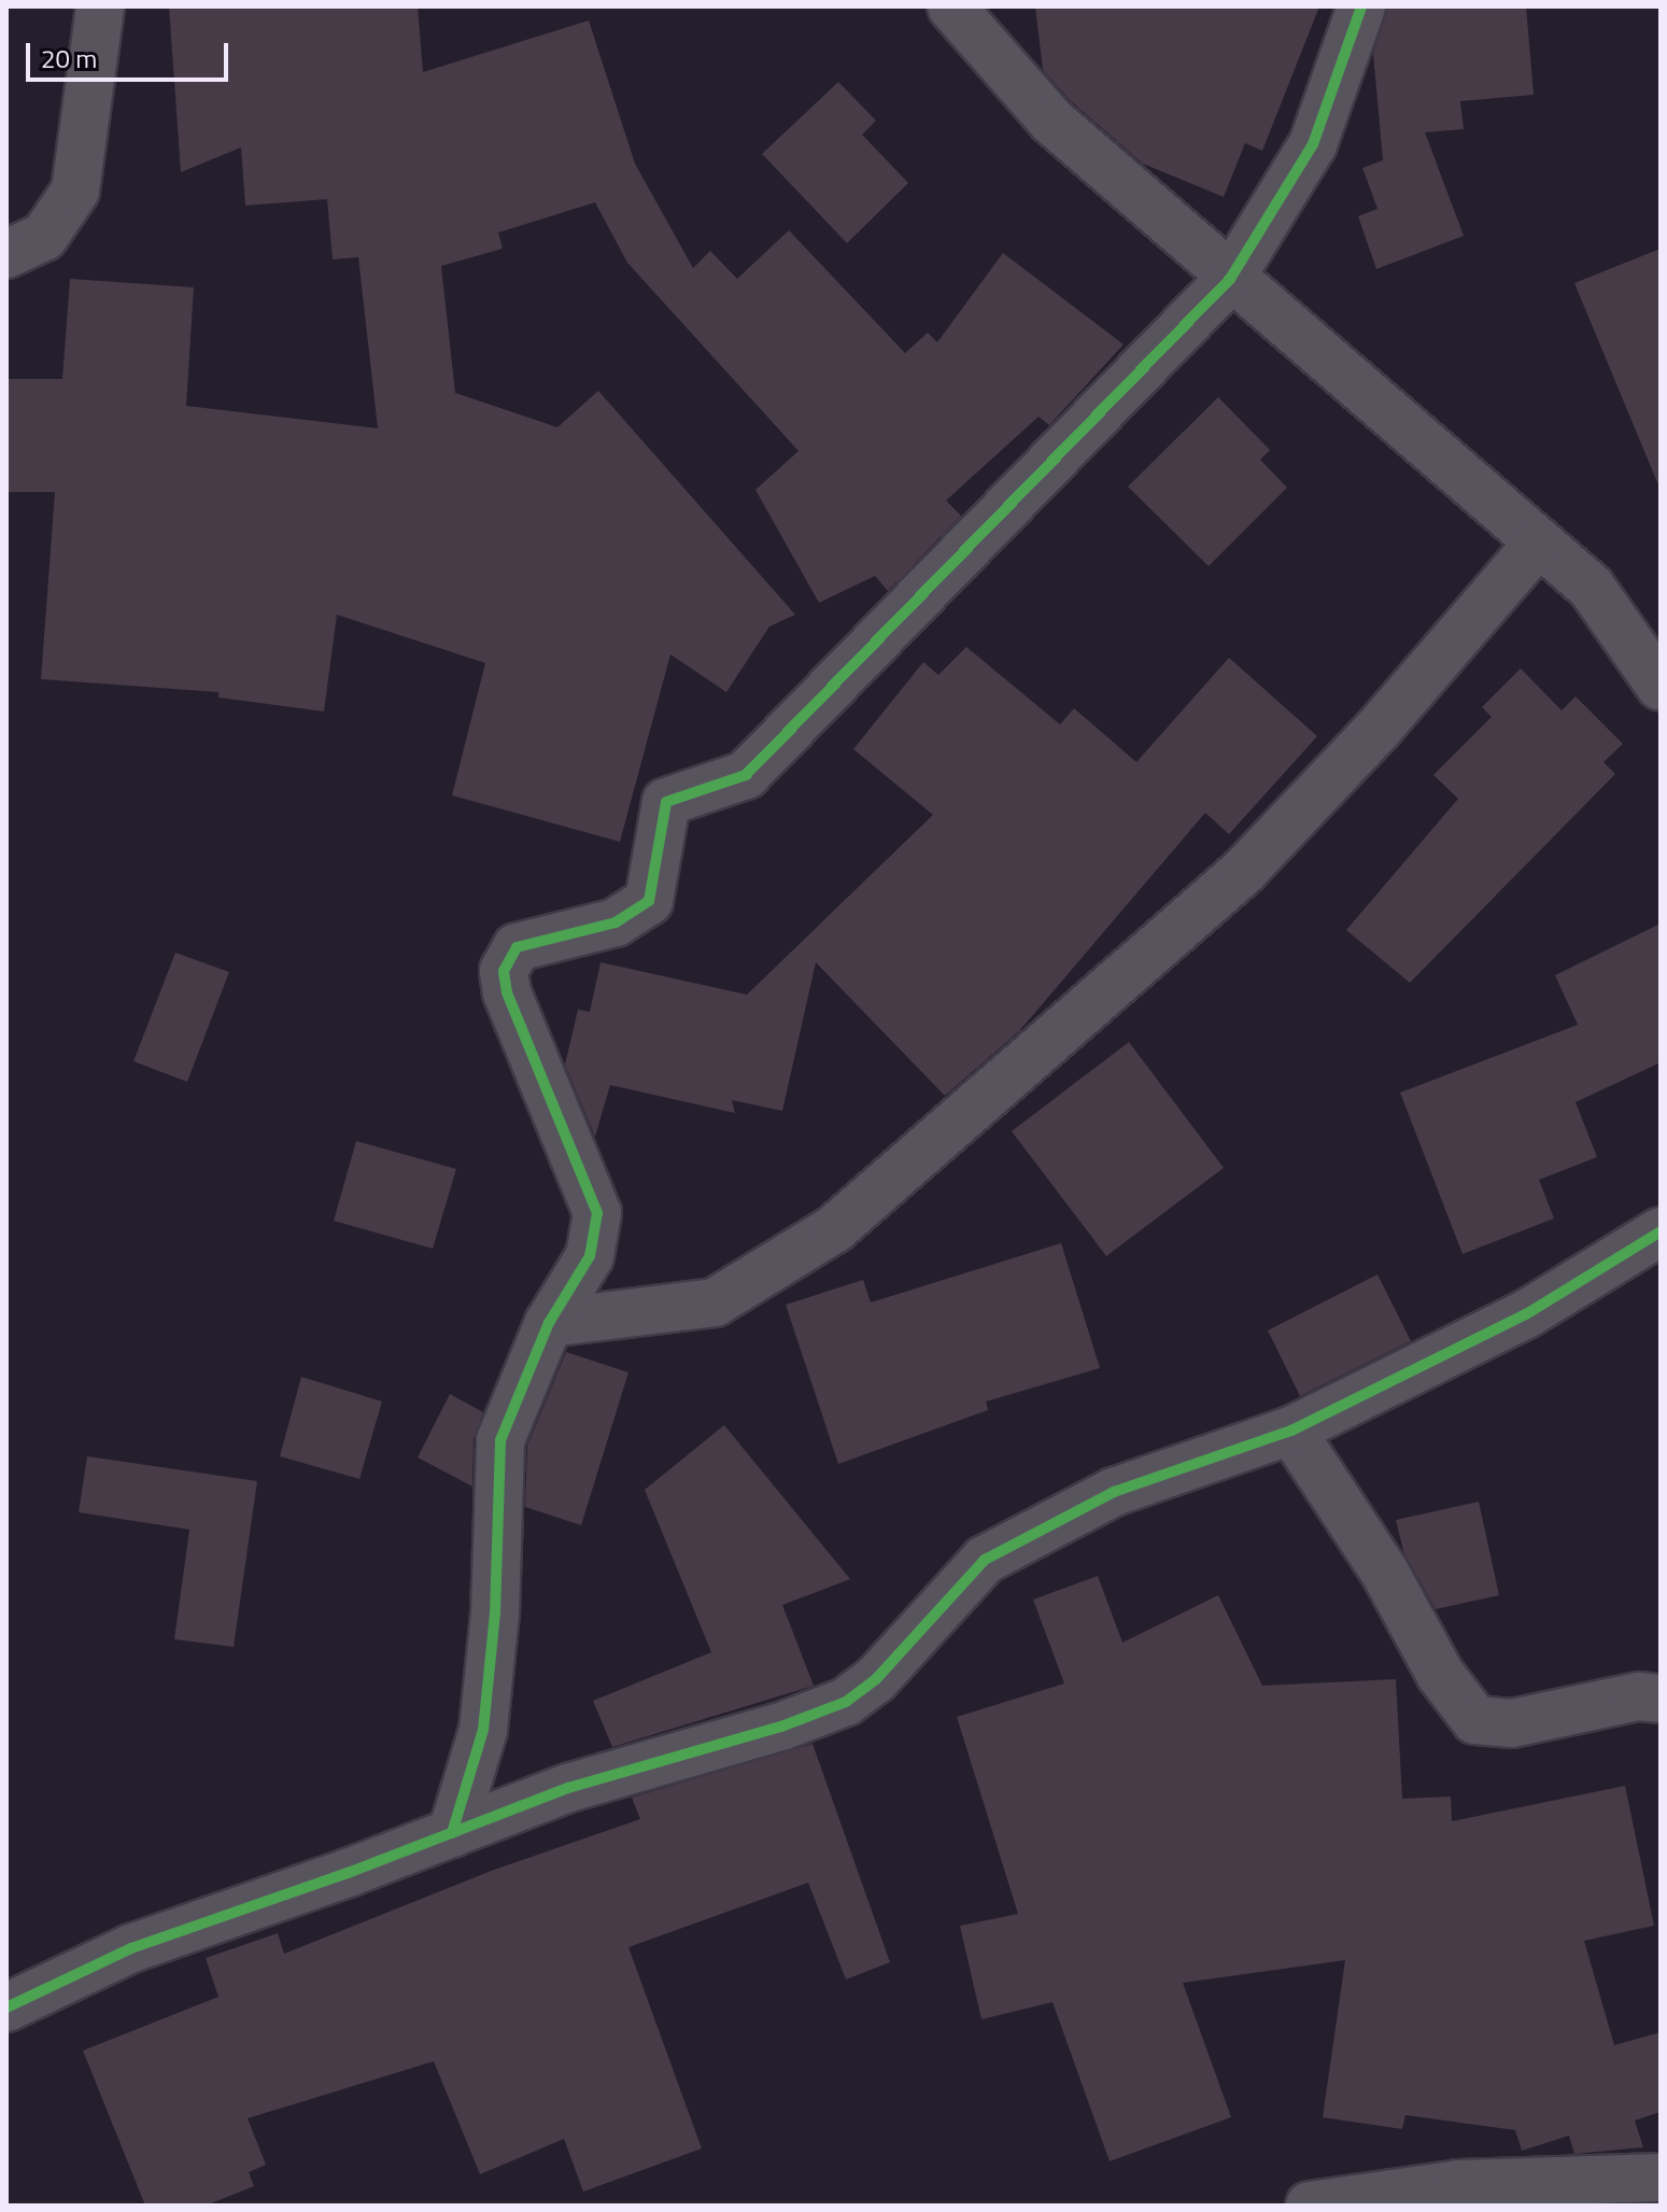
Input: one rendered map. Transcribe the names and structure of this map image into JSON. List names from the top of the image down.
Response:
{
  "scale_bar": "20 m"
}
